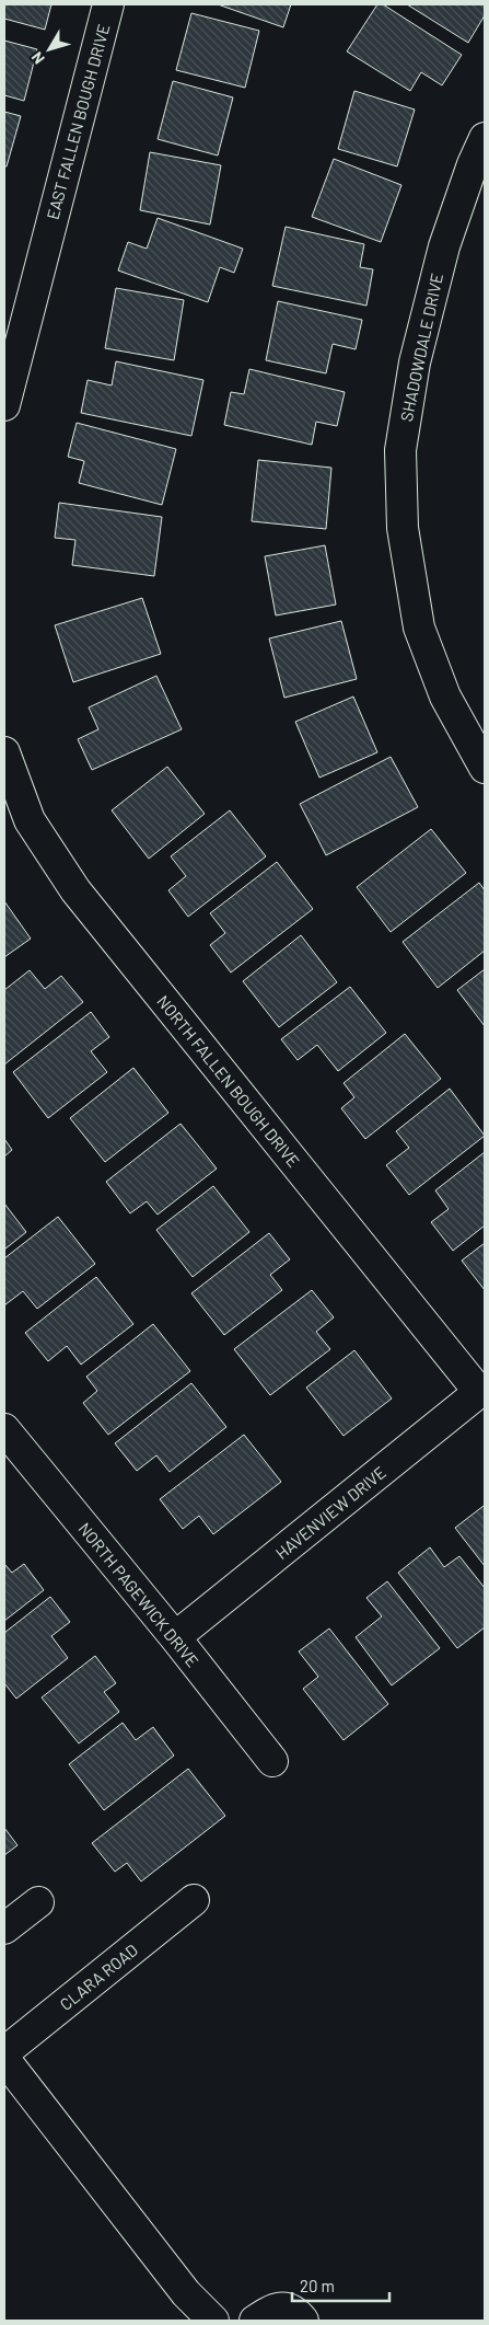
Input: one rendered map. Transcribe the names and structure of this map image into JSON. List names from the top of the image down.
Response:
{
  "streets": {
    "street": [
      "EAST FALLEN BOUGH DRIVE",
      "SHADOWDALE DRIVE",
      "NORTH FALLEN BOUGH DRIVE",
      "HAVENVIEW DRIVE",
      "NORTH PAGEWICK DRIVE",
      "CLARA ROAD"
    ]
  },
  "crossings": [
    ["NORTH FALLEN BOUGH DRIVE", "HAVENVIEW DRIVE"],
    ["HAVENVIEW DRIVE", "NORTH PAGEWICK DRIVE"]
  ],
  "scale_bar": "20 m",
  "north": "bottom left"
}
